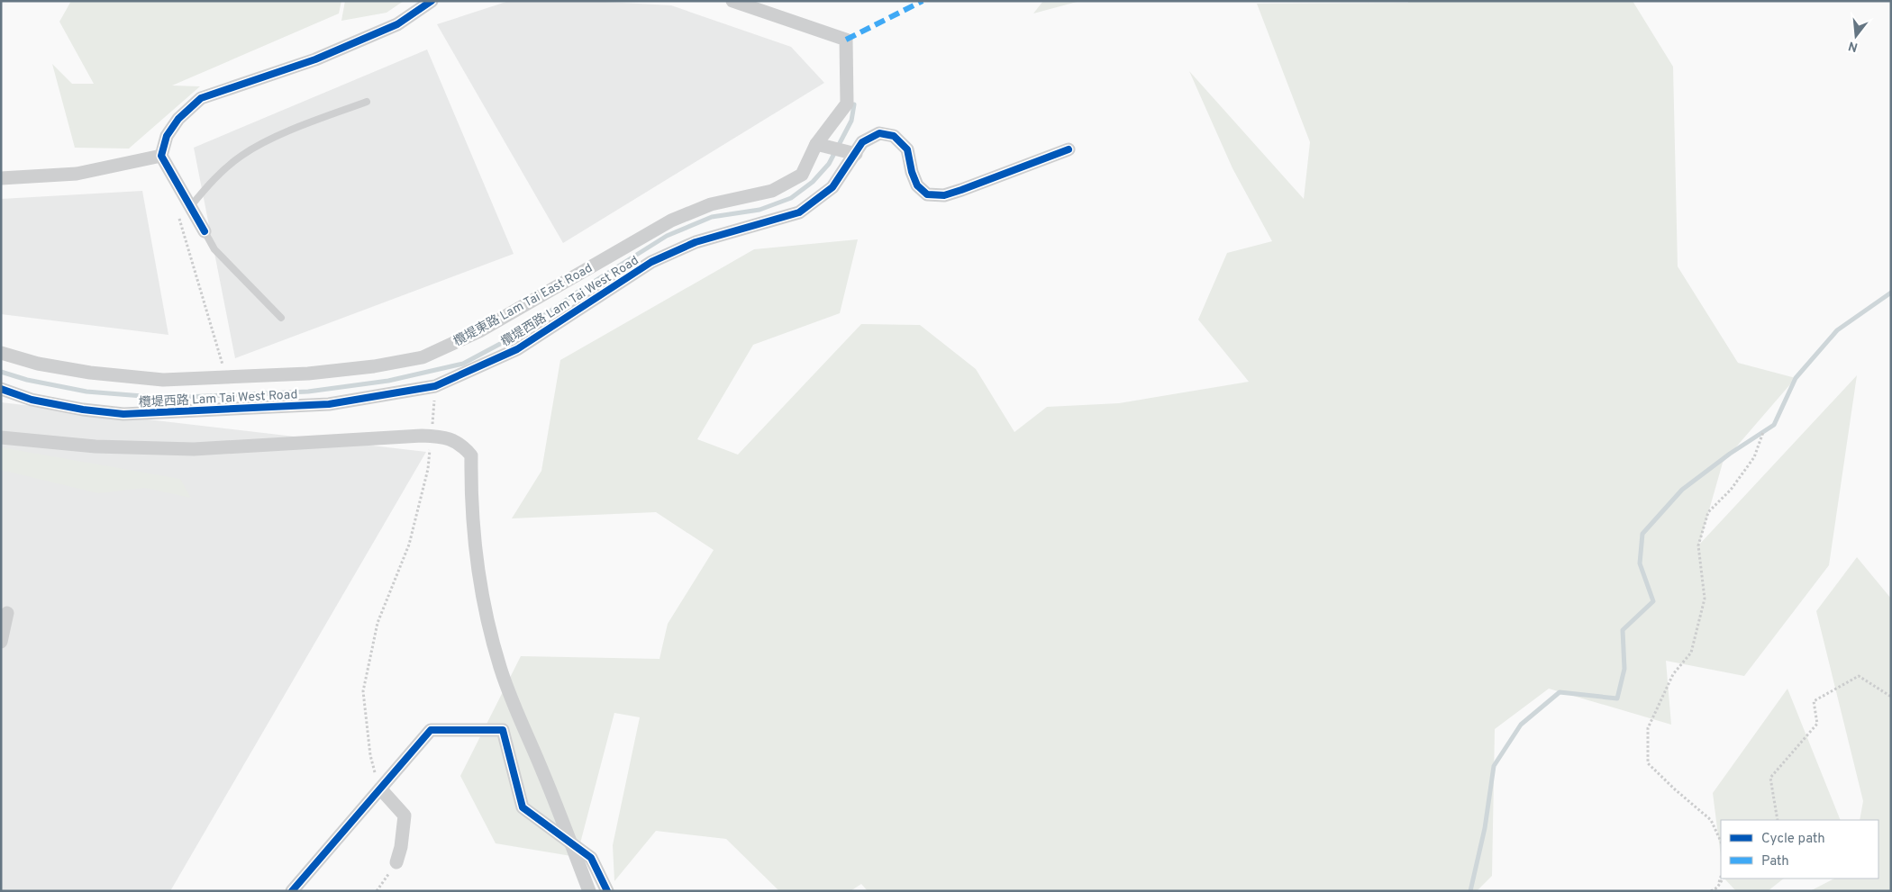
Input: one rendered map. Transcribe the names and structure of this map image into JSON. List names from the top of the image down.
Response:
{
  "streets": {
    "street": ["欖堤西路 Lam Tai West Road", "欖堤東路 Lam Tai East Road"]
  },
  "legend": ["Cycle path", "Path"],
  "north": "bottom"
}
